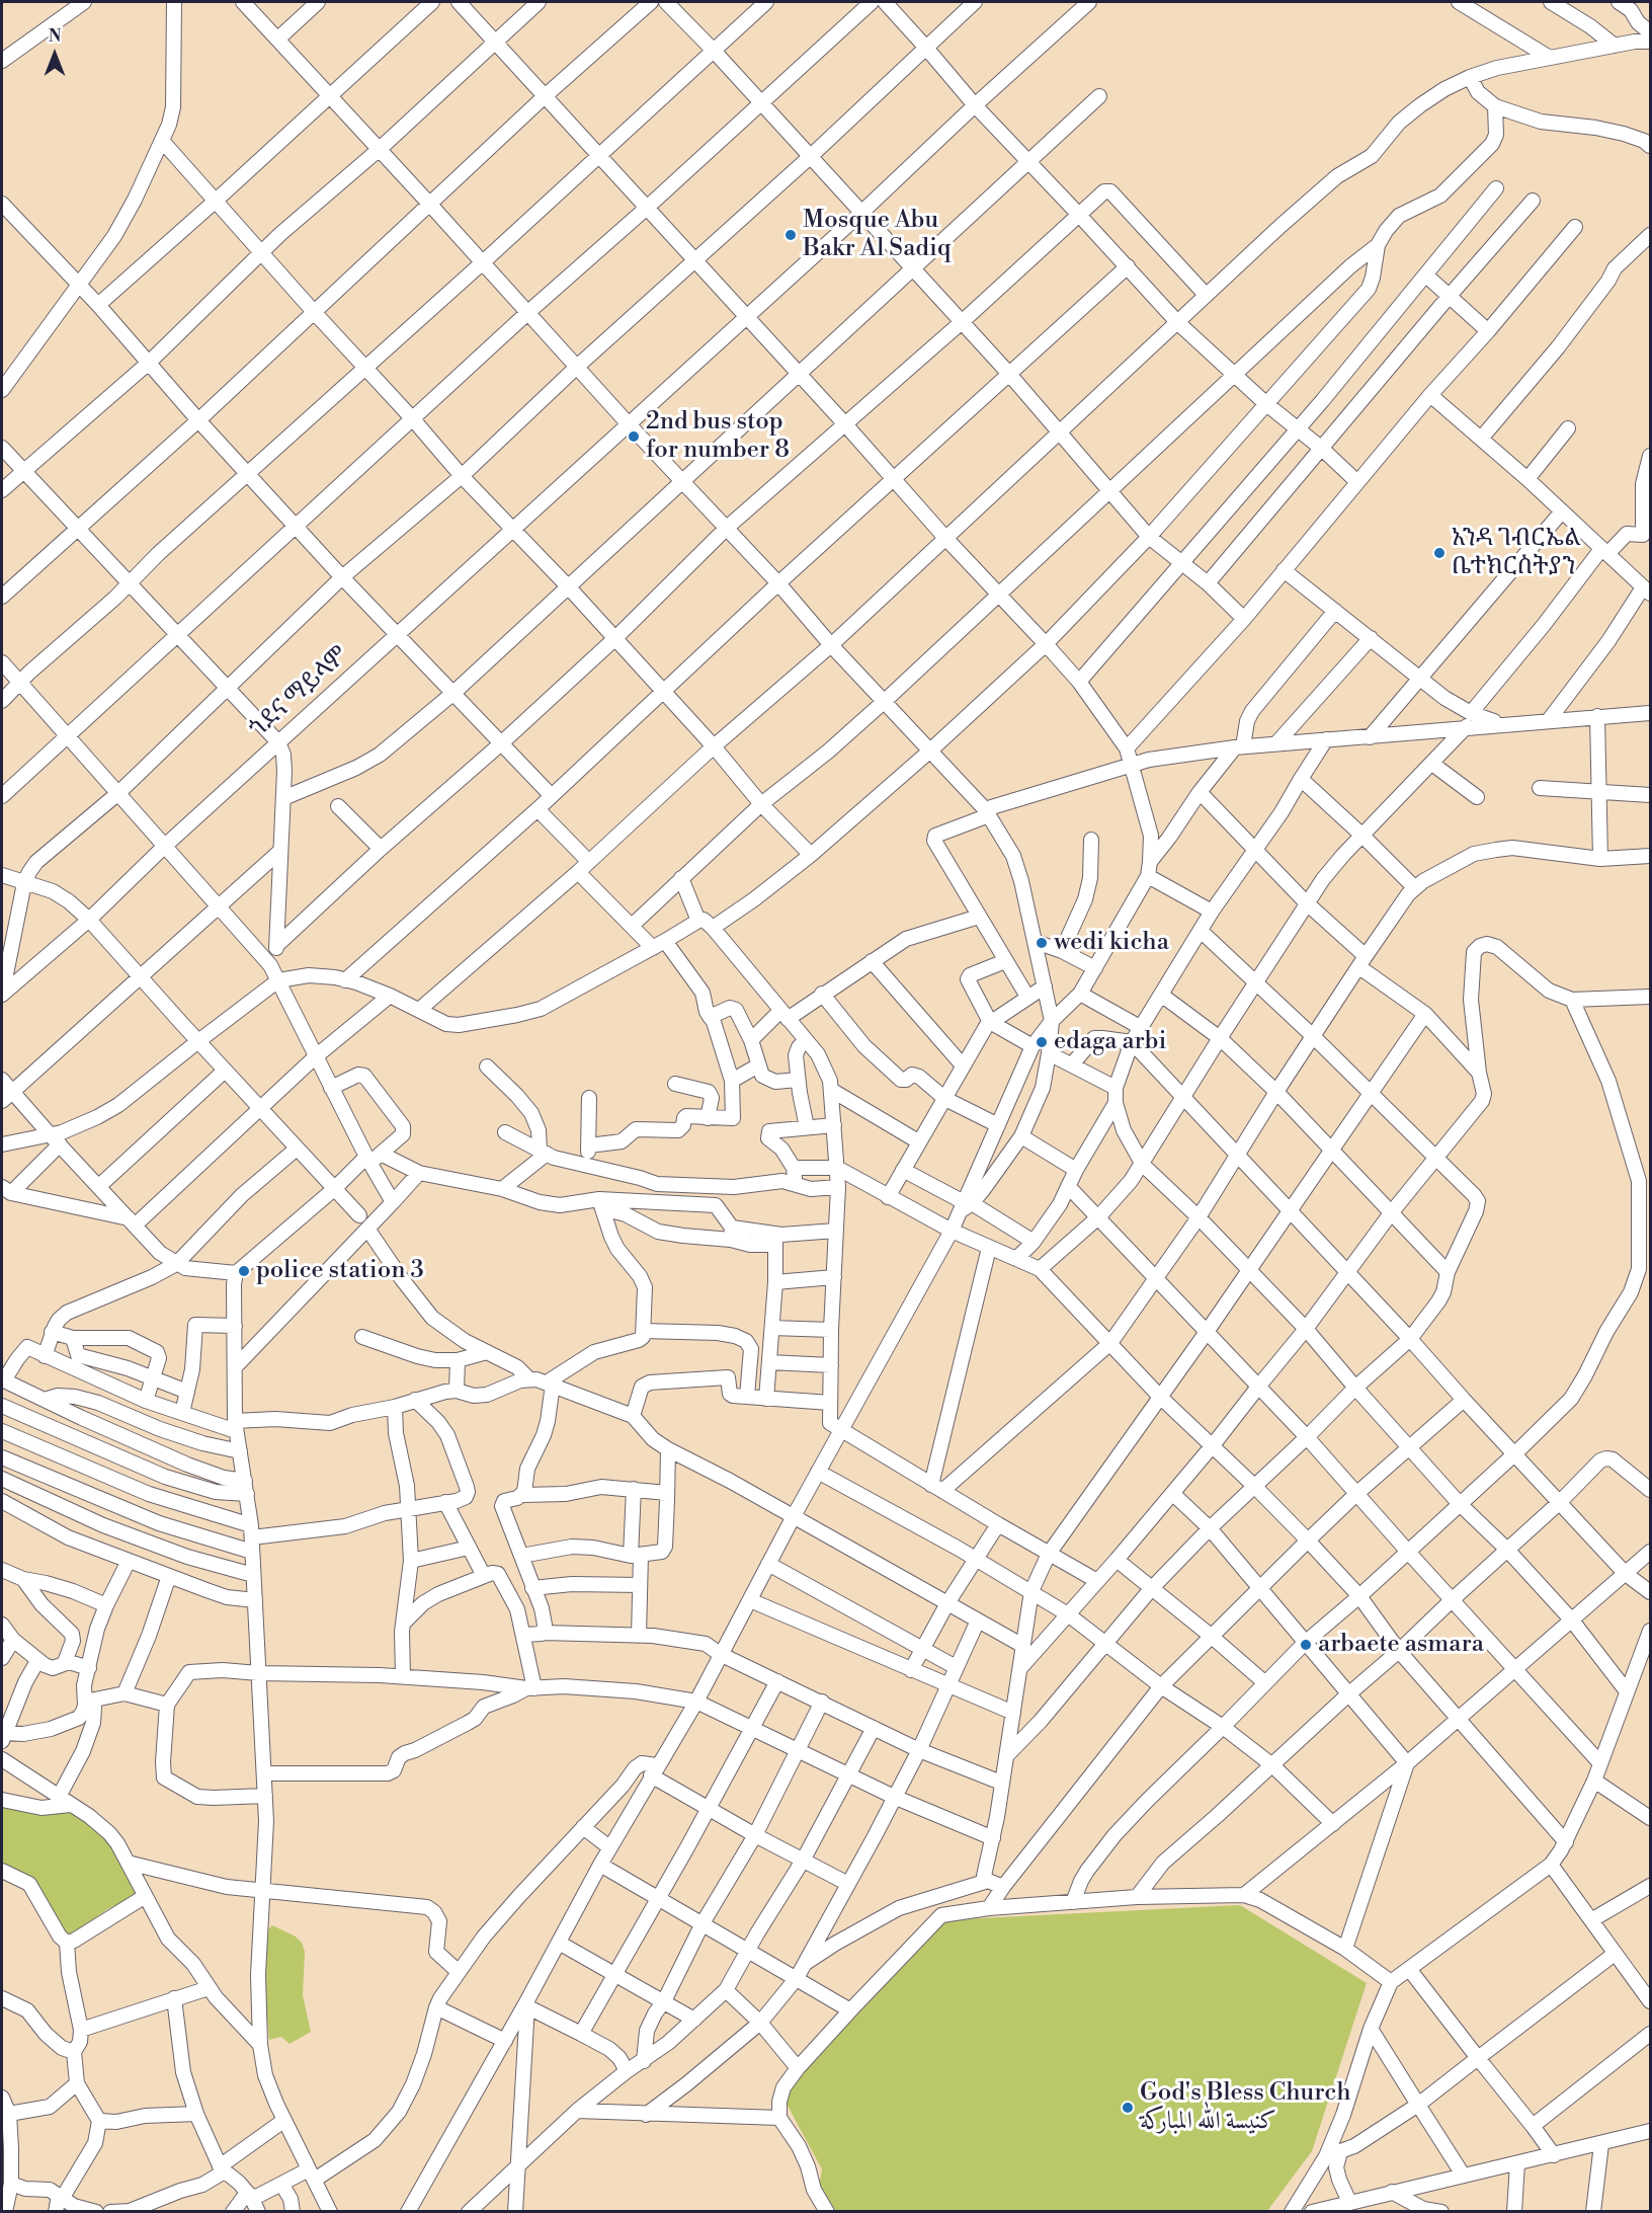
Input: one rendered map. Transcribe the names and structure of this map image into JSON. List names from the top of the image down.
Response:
{
  "streets": {
    "street": ["ጎደና ማይላም"]
  },
  "places": [
    "Mosque Abu Bakr Al Sadiq",
    "2nd bus stop for number 8",
    "አንዳ ገብርኤል ቤተክርስትያን",
    "wedi kicha",
    "edaga arbi",
    "police station 3",
    "arbaete asmara",
    "God's Bless Church كنيسة الله المباركة"
  ],
  "north": "top"
}
